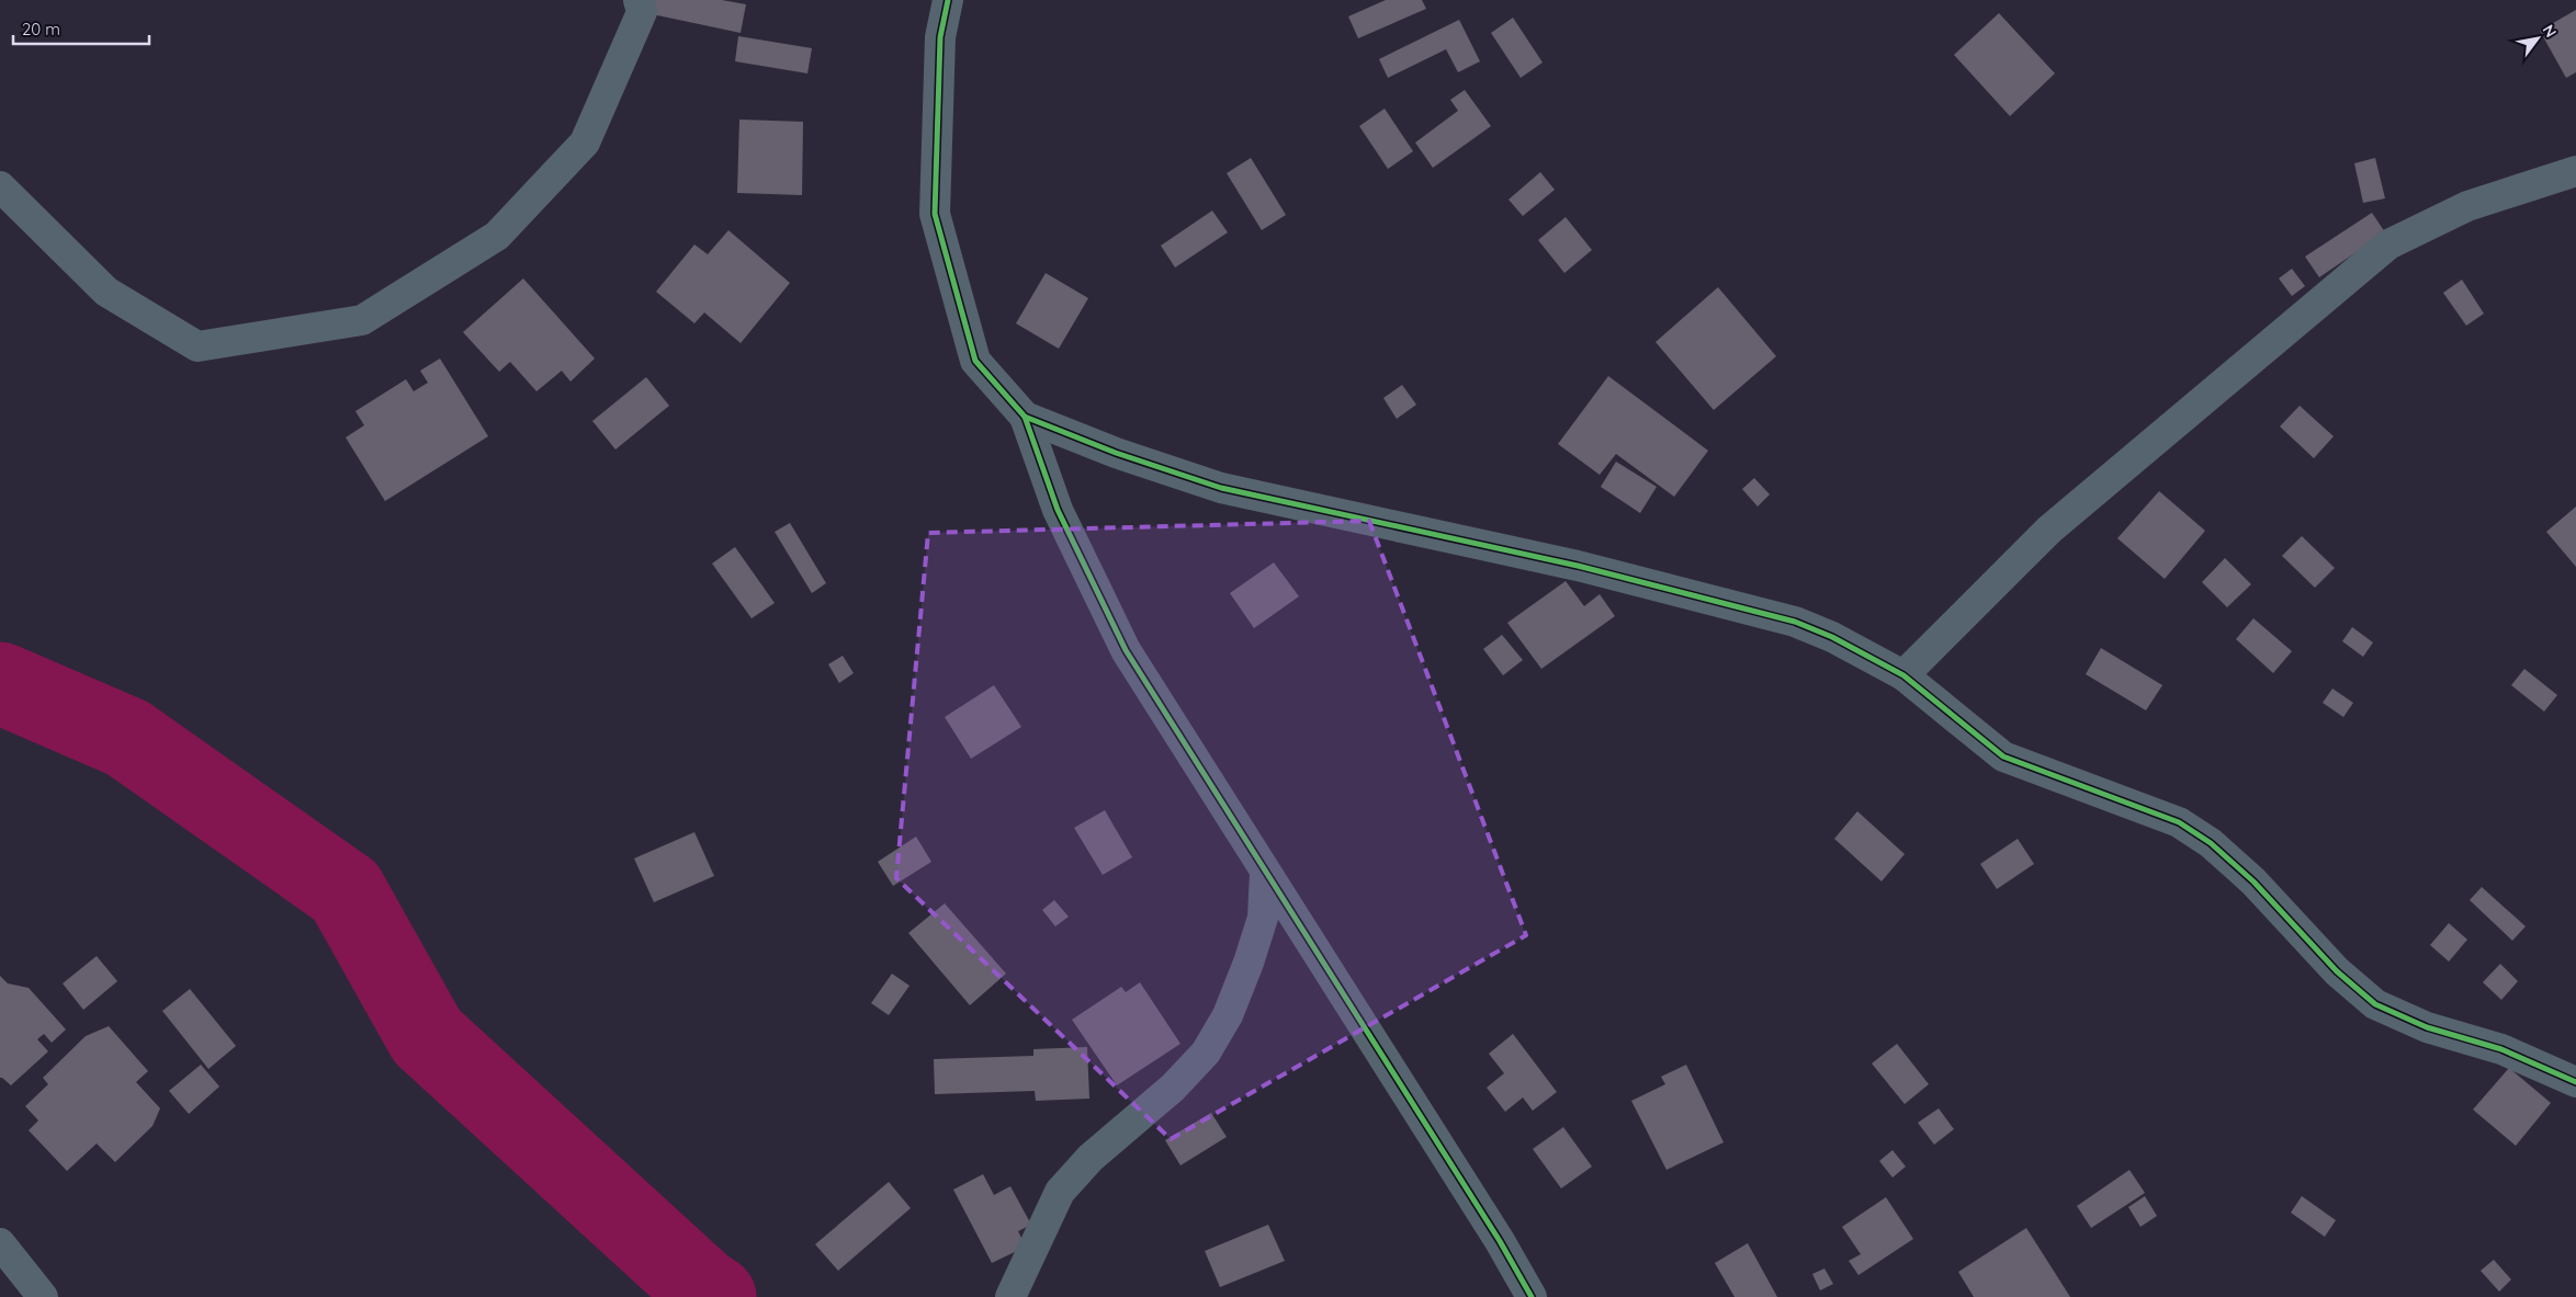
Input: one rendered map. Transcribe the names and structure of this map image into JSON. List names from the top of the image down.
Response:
{
  "scale_bar": "20 m",
  "north": "top right"
}
